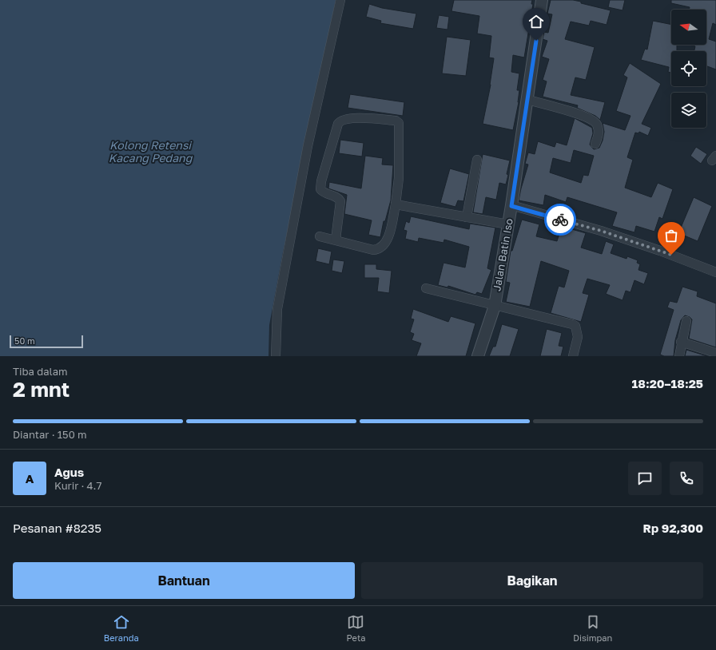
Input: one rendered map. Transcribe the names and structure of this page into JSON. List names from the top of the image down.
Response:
{
  "streets": {
    "street": ["Jalan Batin Iso"]
  },
  "water": ["Kolong Retensi Kacang Pedang"],
  "scale_bar": "50 m",
  "north": "left",
  "page": {
    "scale": "50 m",
    "heading": ["2 mnt", "Tiba dalam", "18:20–18:25"],
    "panel": [
      "Agus",
      "Kurir · 4.7",
      "Pesanan #8235",
      "Rp 92,300"
    ],
    "bar": "Diantar · 150 m",
    "round": "A",
    "buttons": ["Bantuan", "Bagikan"],
    "tabs": ["Beranda", "Peta", "Disimpan"]
  }
}
